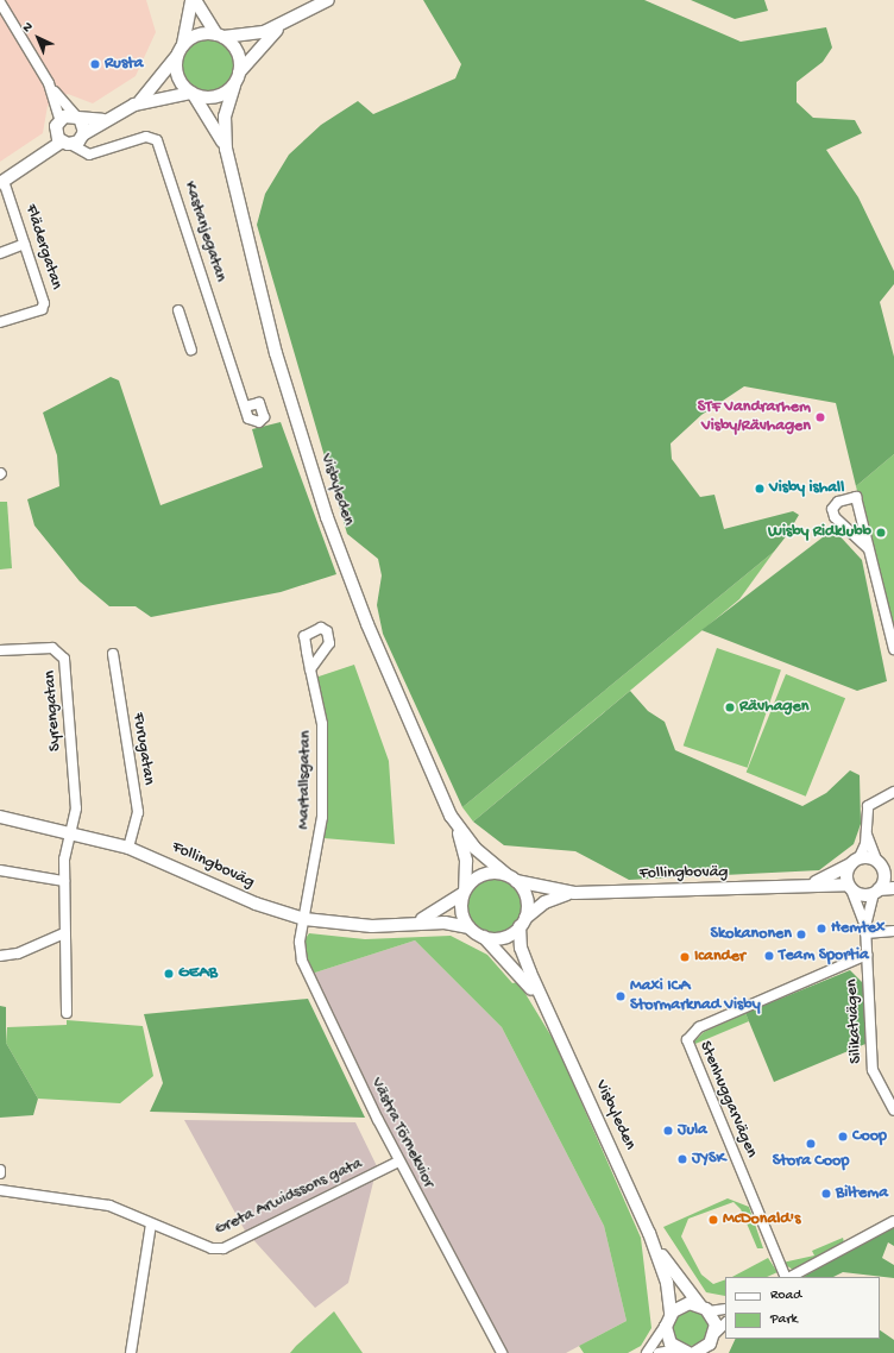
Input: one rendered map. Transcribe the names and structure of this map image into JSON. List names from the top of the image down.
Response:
{
  "streets": {
    "main road": ["Visbyleden", "Follingboväg"],
    "street": [
      "Kastanjegatan",
      "Flädergatan",
      "Syrengatan",
      "Furugatan",
      "Martallsgatan",
      "Silikatvägen",
      "Stenhuggarvägen",
      "Västra Törnekvior",
      "Greta Arwidssons gata"
    ]
  },
  "crossings": [
    ["Visbyleden", "Follingboväg"],
    ["Syrengatan", "Follingboväg"],
    ["Furugatan", "Follingboväg"],
    ["Martallsgatan", "Follingboväg"],
    ["Martallsgatan", "Västra Törnekvior"],
    ["Follingboväg", "Västra Törnekvior"],
    ["Silikatvägen", "Stenhuggarvägen"],
    ["Västra Törnekvior", "Greta Arwidssons gata"]
  ],
  "places": [
    "Rusta",
    "STF Vandrarhem Visby/Rävhagen",
    "Visby ishall",
    "Wisby Ridklubb",
    "Rävhagen",
    "Hemtex",
    "Skokanonen",
    "Team Sportia",
    "Icander",
    "GEAB",
    "Maxi ICA Stormarknad Visby",
    "Jula",
    "Coop",
    "Stora Coop",
    "JYSK",
    "Biltema",
    "McDonald's"
  ],
  "legend": ["Road", "Park"],
  "north": "top left"
}
